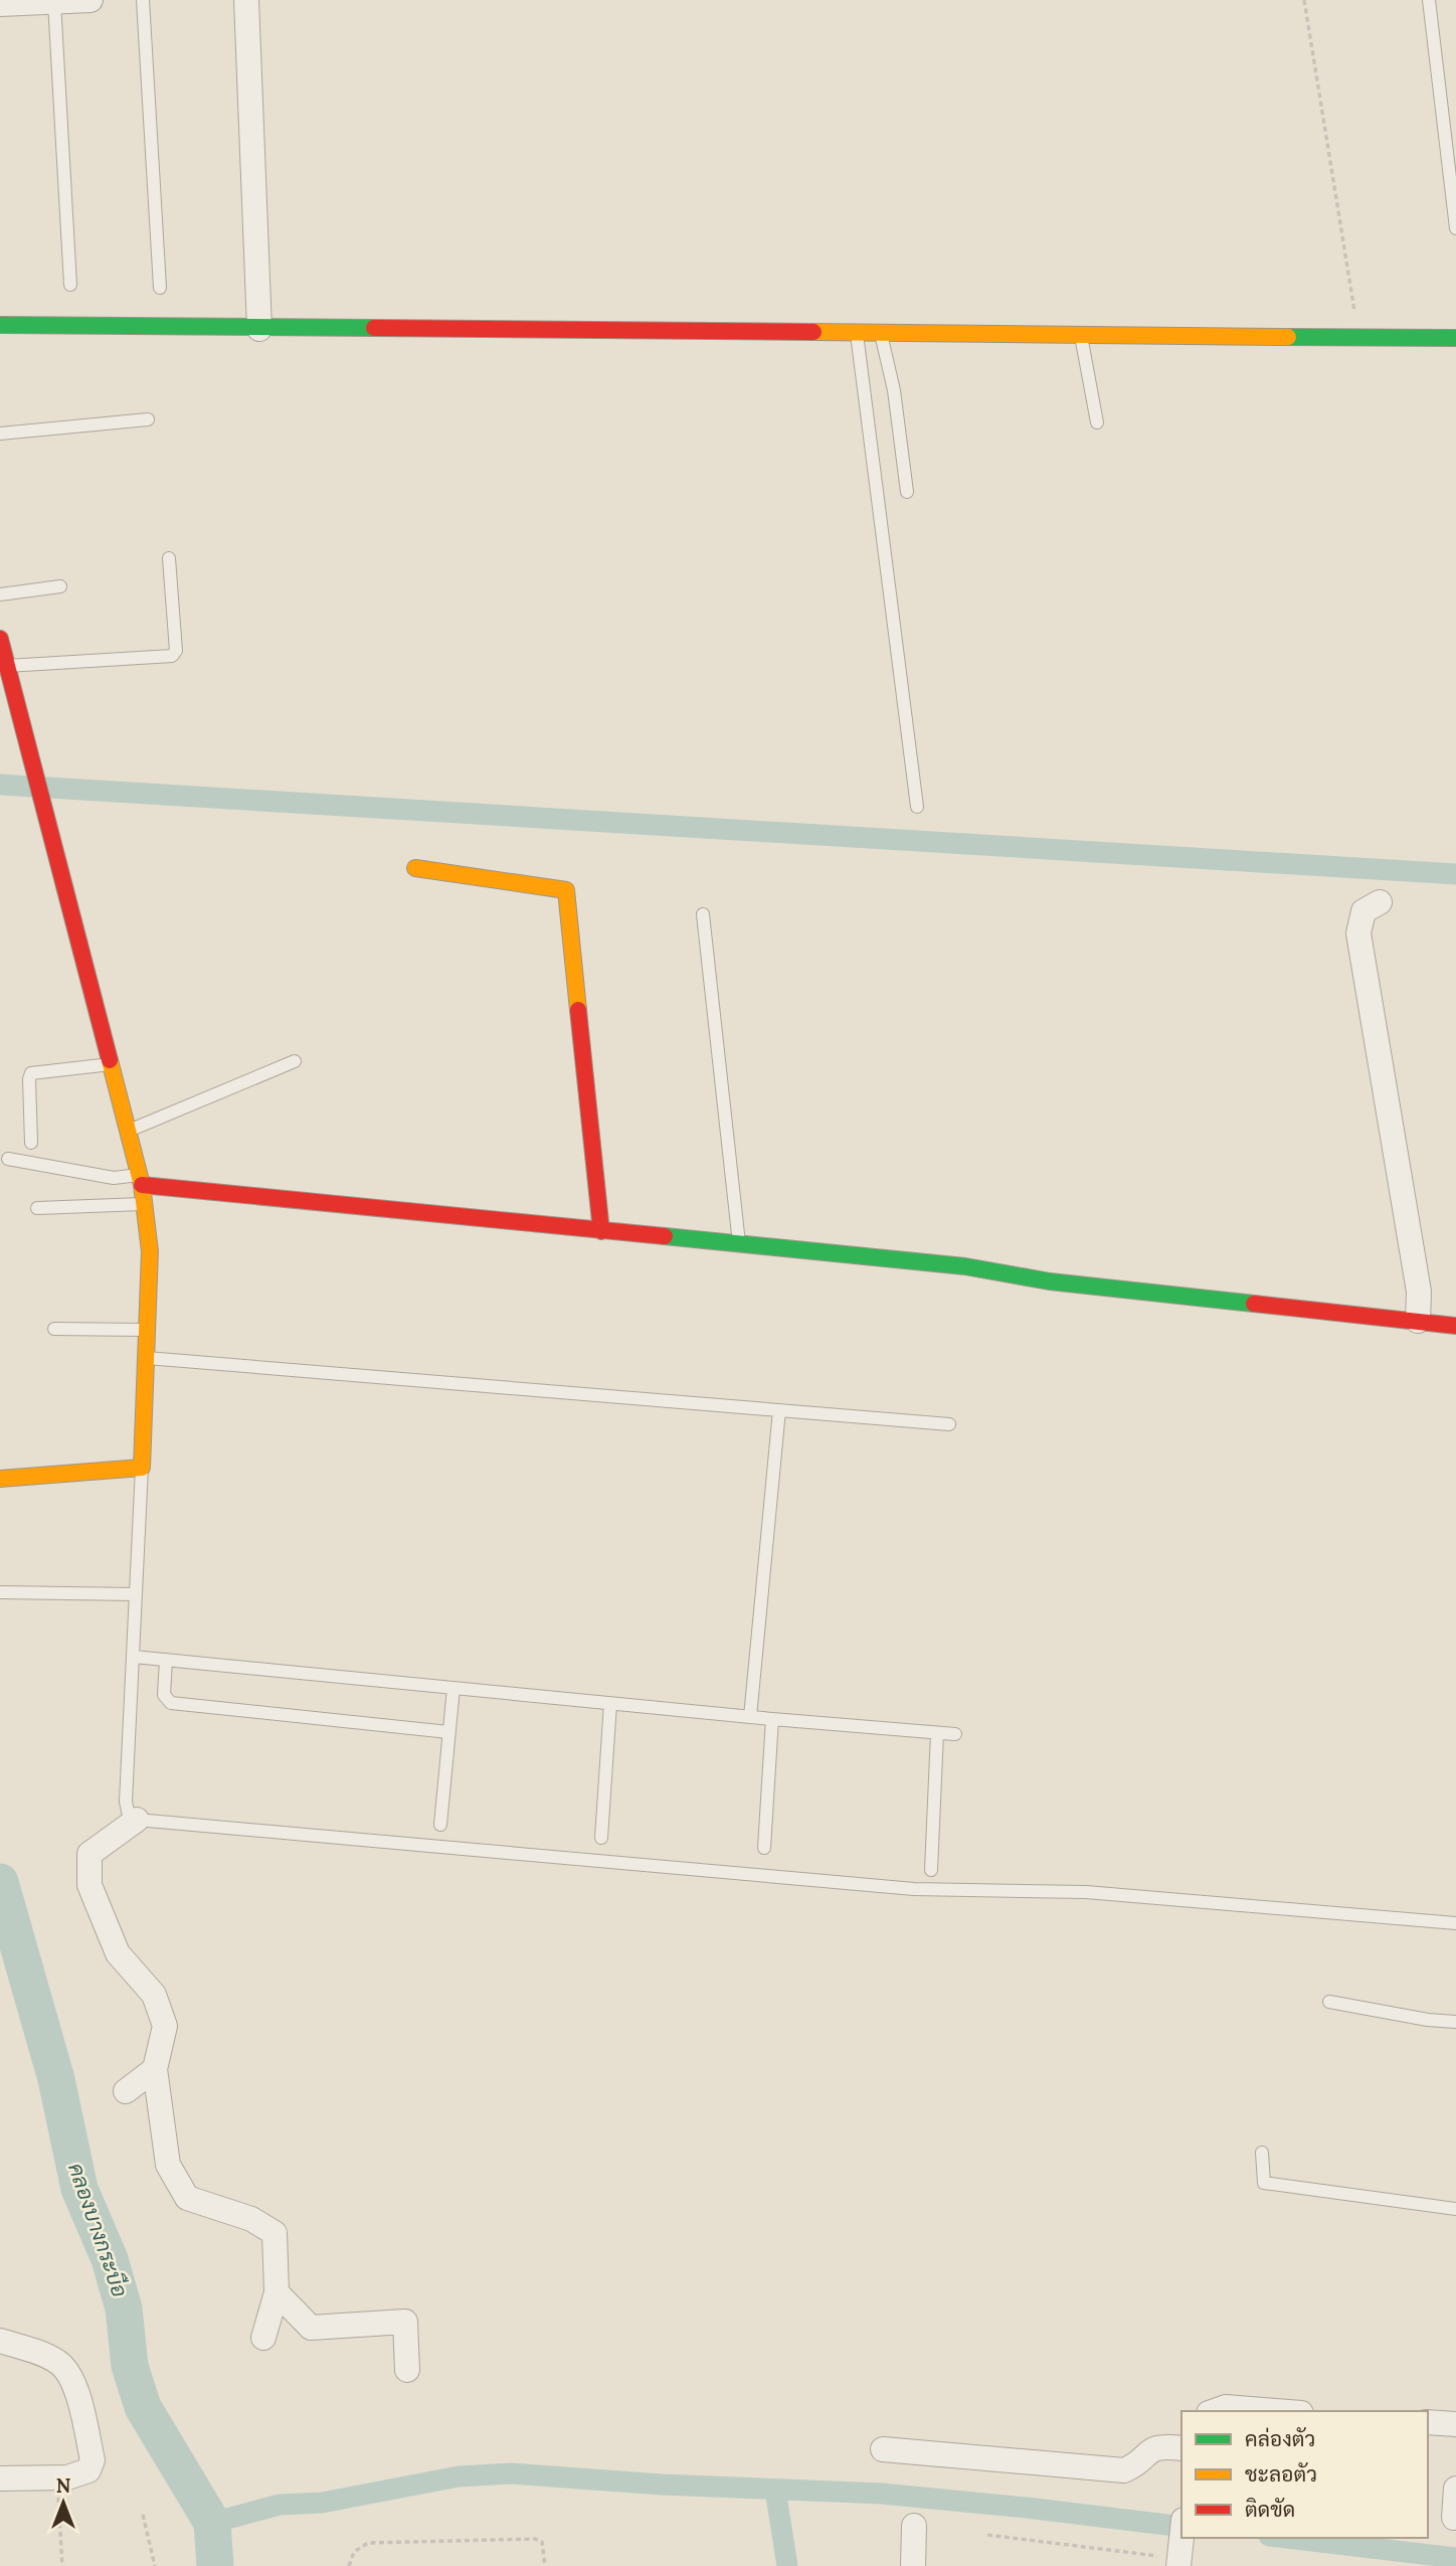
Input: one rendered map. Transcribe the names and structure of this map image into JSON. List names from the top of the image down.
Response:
{
  "water": ["คลองบางกระบือ"],
  "legend": ["คล่องตัว", "ชะลอตัว", "ติดขัด"],
  "north": "top"
}
